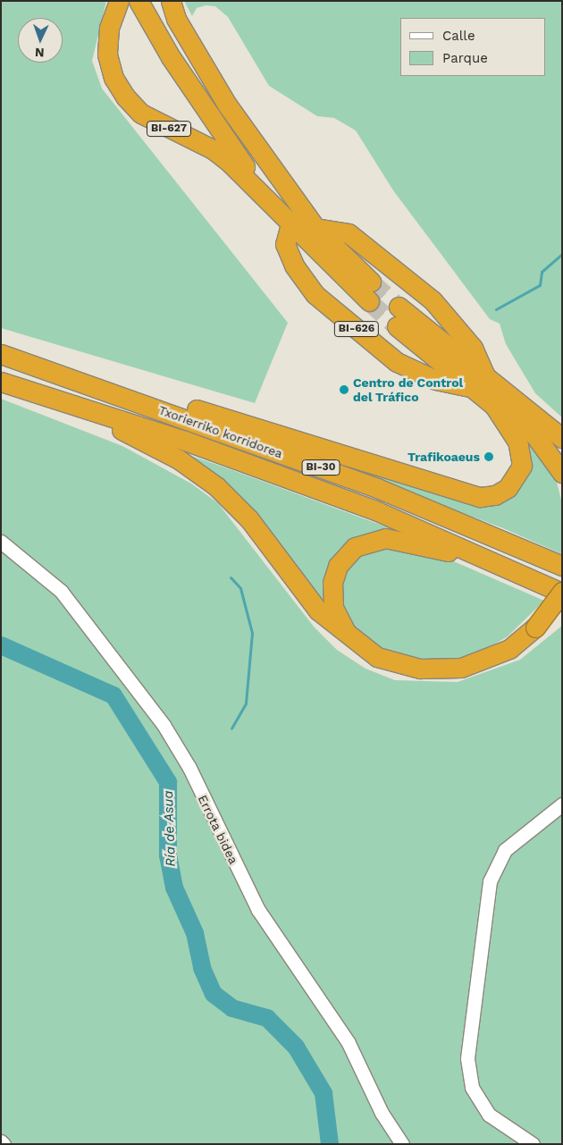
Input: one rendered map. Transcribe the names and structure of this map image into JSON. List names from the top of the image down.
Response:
{
  "streets": {
    "highway": [
      "BI-627",
      "BI-626",
      "Txorierriko korridorea",
      "BI-30"
    ],
    "street": ["Errota bidea"]
  },
  "crossings": [
    ["BI-627", "BI-626"]
  ],
  "water": ["Ría de Asua"],
  "places": ["Centro de Control del Tráfico", "Trafikoaeus"],
  "legend": ["Calle", "Parque"],
  "north": "bottom"
}
